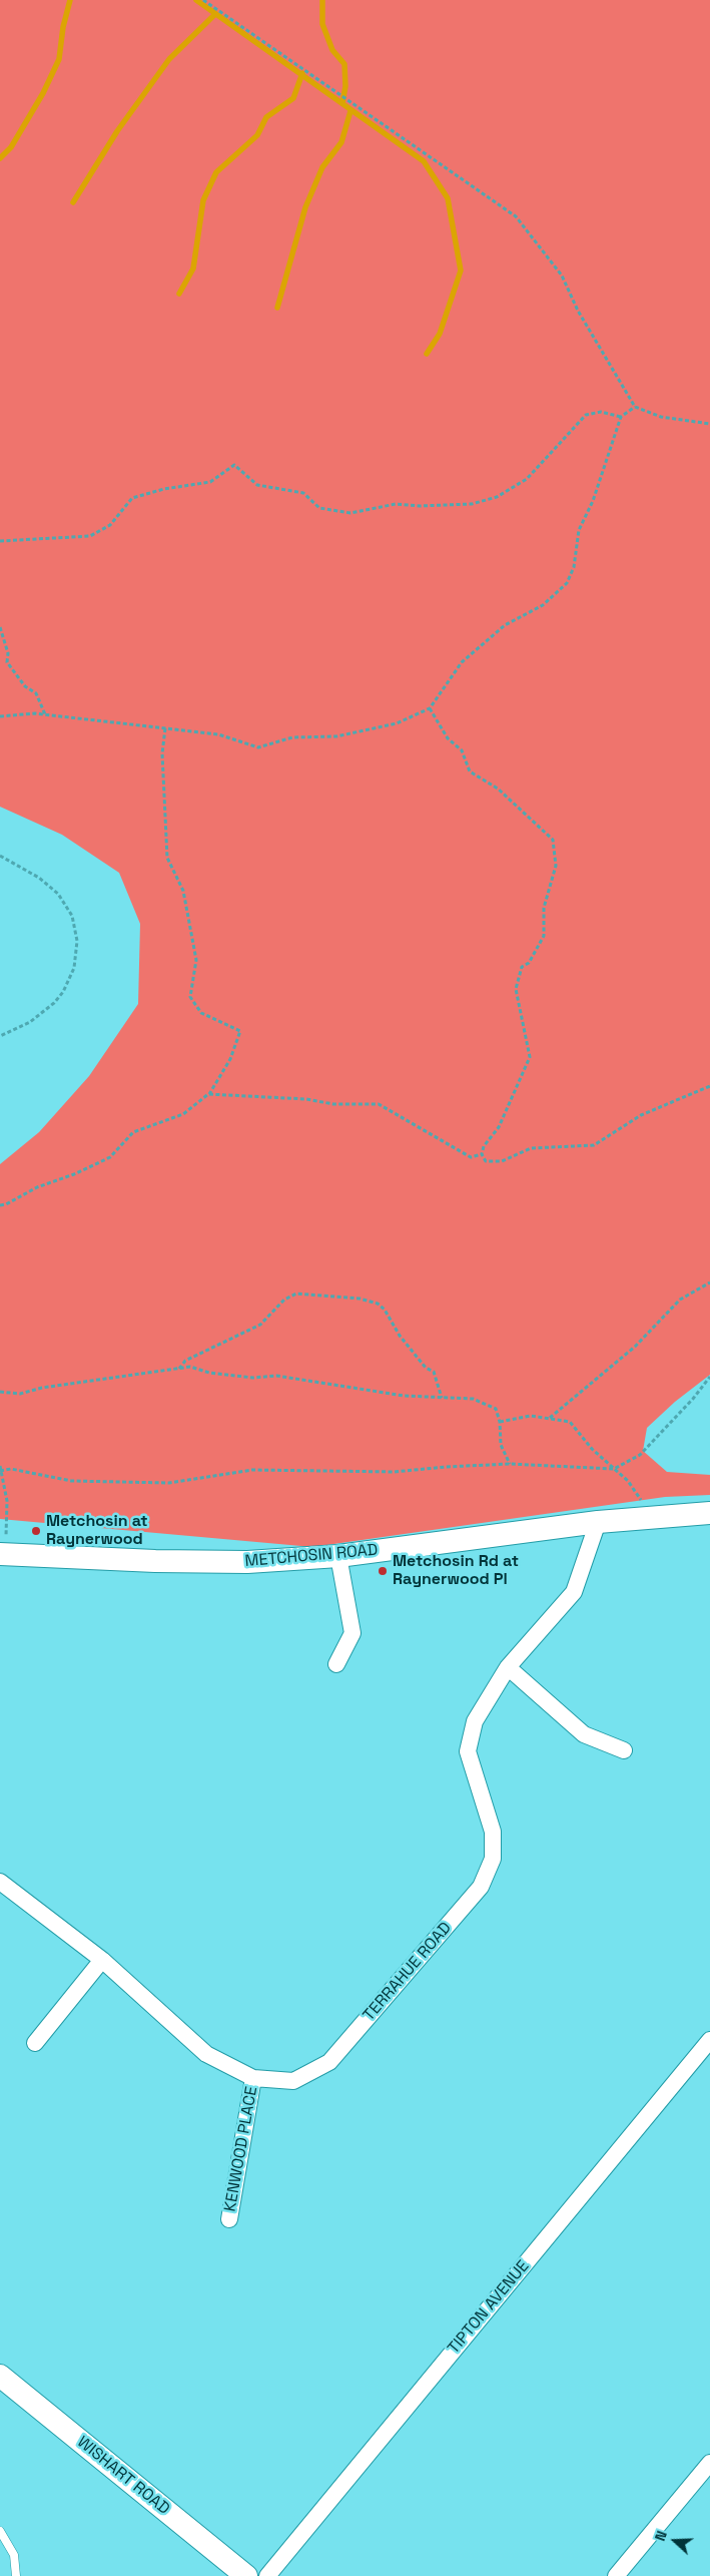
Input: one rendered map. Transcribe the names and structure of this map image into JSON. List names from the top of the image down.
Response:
{
  "streets": {
    "main road": ["METCHOSIN ROAD", "WISHART ROAD"],
    "street": ["TERRAHUE ROAD", "KENWOOD PLACE", "TIPTON AVENUE"]
  },
  "crossings": [
    ["METCHOSIN ROAD", "TERRAHUE ROAD"],
    ["TERRAHUE ROAD", "KENWOOD PLACE"]
  ],
  "places": ["Metchosin at Raynerwood", "Metchosin Rd at Raynerwood Pl"],
  "north": "left"
}
